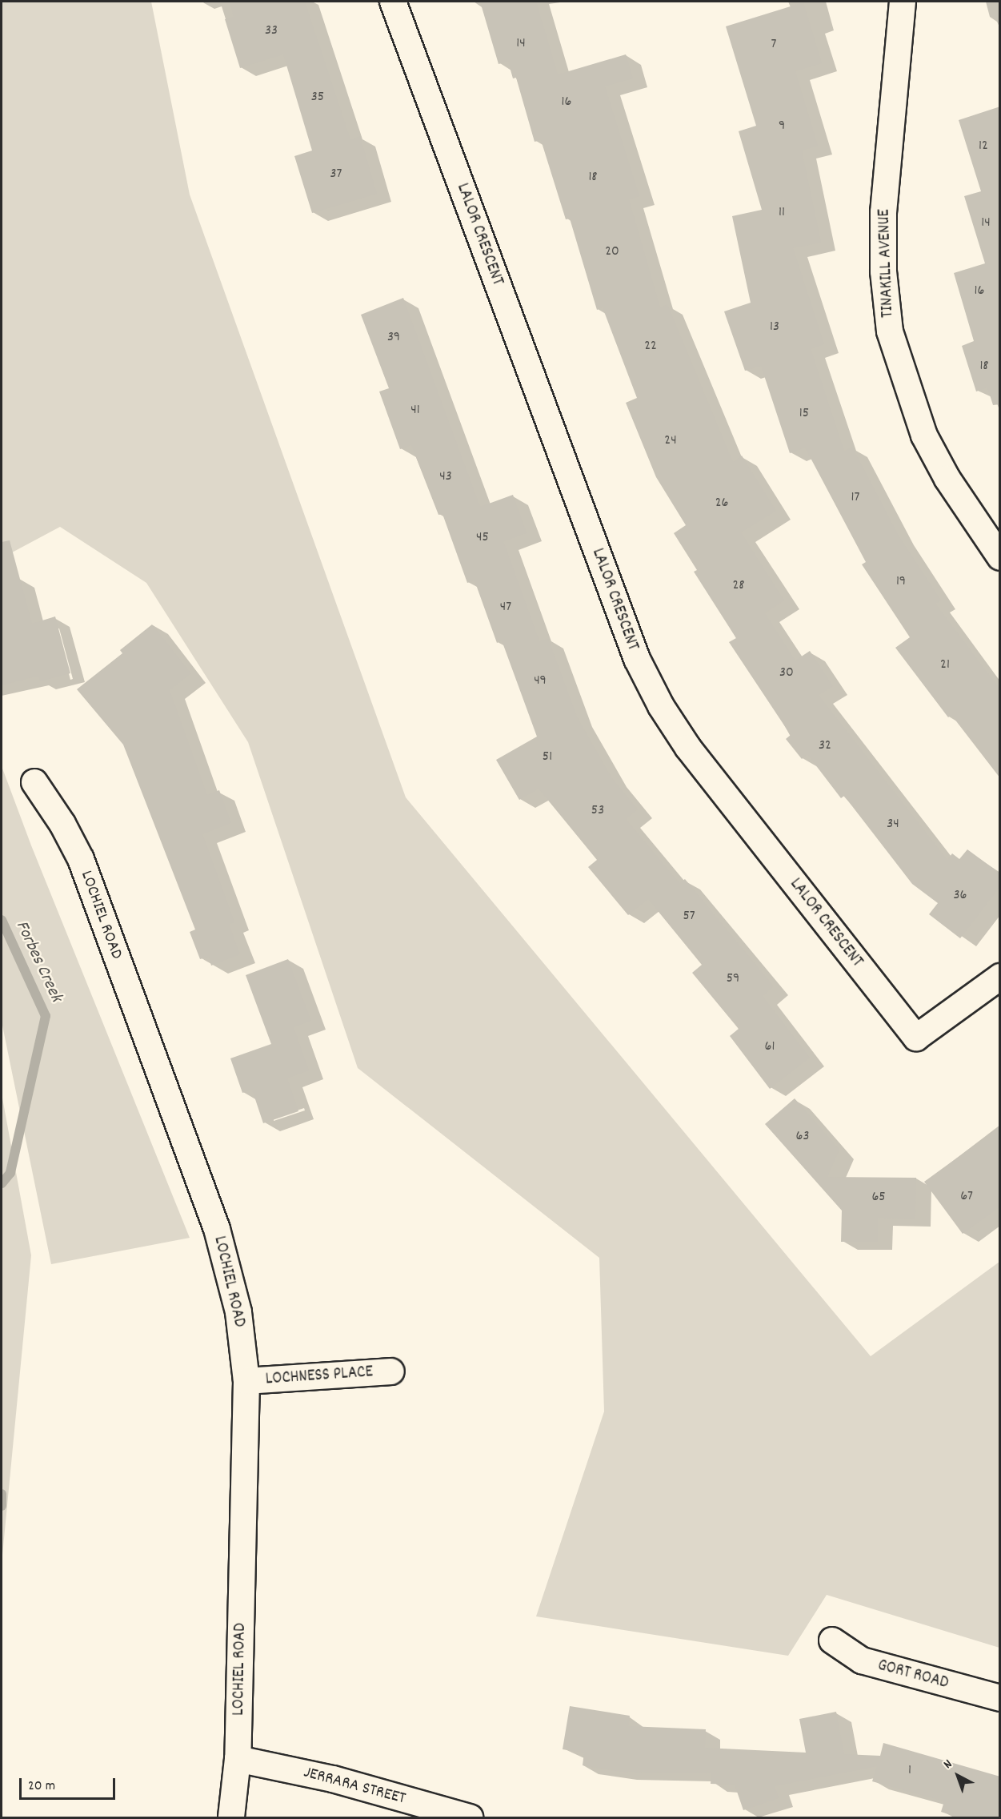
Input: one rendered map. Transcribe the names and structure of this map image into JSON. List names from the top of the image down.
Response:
{
  "streets": {
    "street": [
      "LALOR CRESCENT",
      "TINAKILL AVENUE",
      "LOCHIEL ROAD",
      "LOCHNESS PLACE",
      "GORT ROAD",
      "JERRARA STREET"
    ]
  },
  "crossings": [
    ["LOCHIEL ROAD", "LOCHNESS PLACE"],
    ["LOCHIEL ROAD", "JERRARA STREET"]
  ],
  "water": ["Forbes Creek"],
  "house_numbers": [
    "33",
    "14",
    "7",
    "35",
    "16",
    "9",
    "12",
    "37",
    "18",
    "11",
    "14",
    "20",
    "16",
    "13",
    "39",
    "22",
    "18",
    "41",
    "15",
    "24",
    "43",
    "17",
    "26",
    "45",
    "19",
    "28",
    "47",
    "21",
    "30",
    "49",
    "32",
    "51",
    "53",
    "34",
    "36",
    "57",
    "59",
    "61",
    "63",
    "67",
    "65",
    "1"
  ],
  "scale_bar": "20 m",
  "north": "top left"
}
